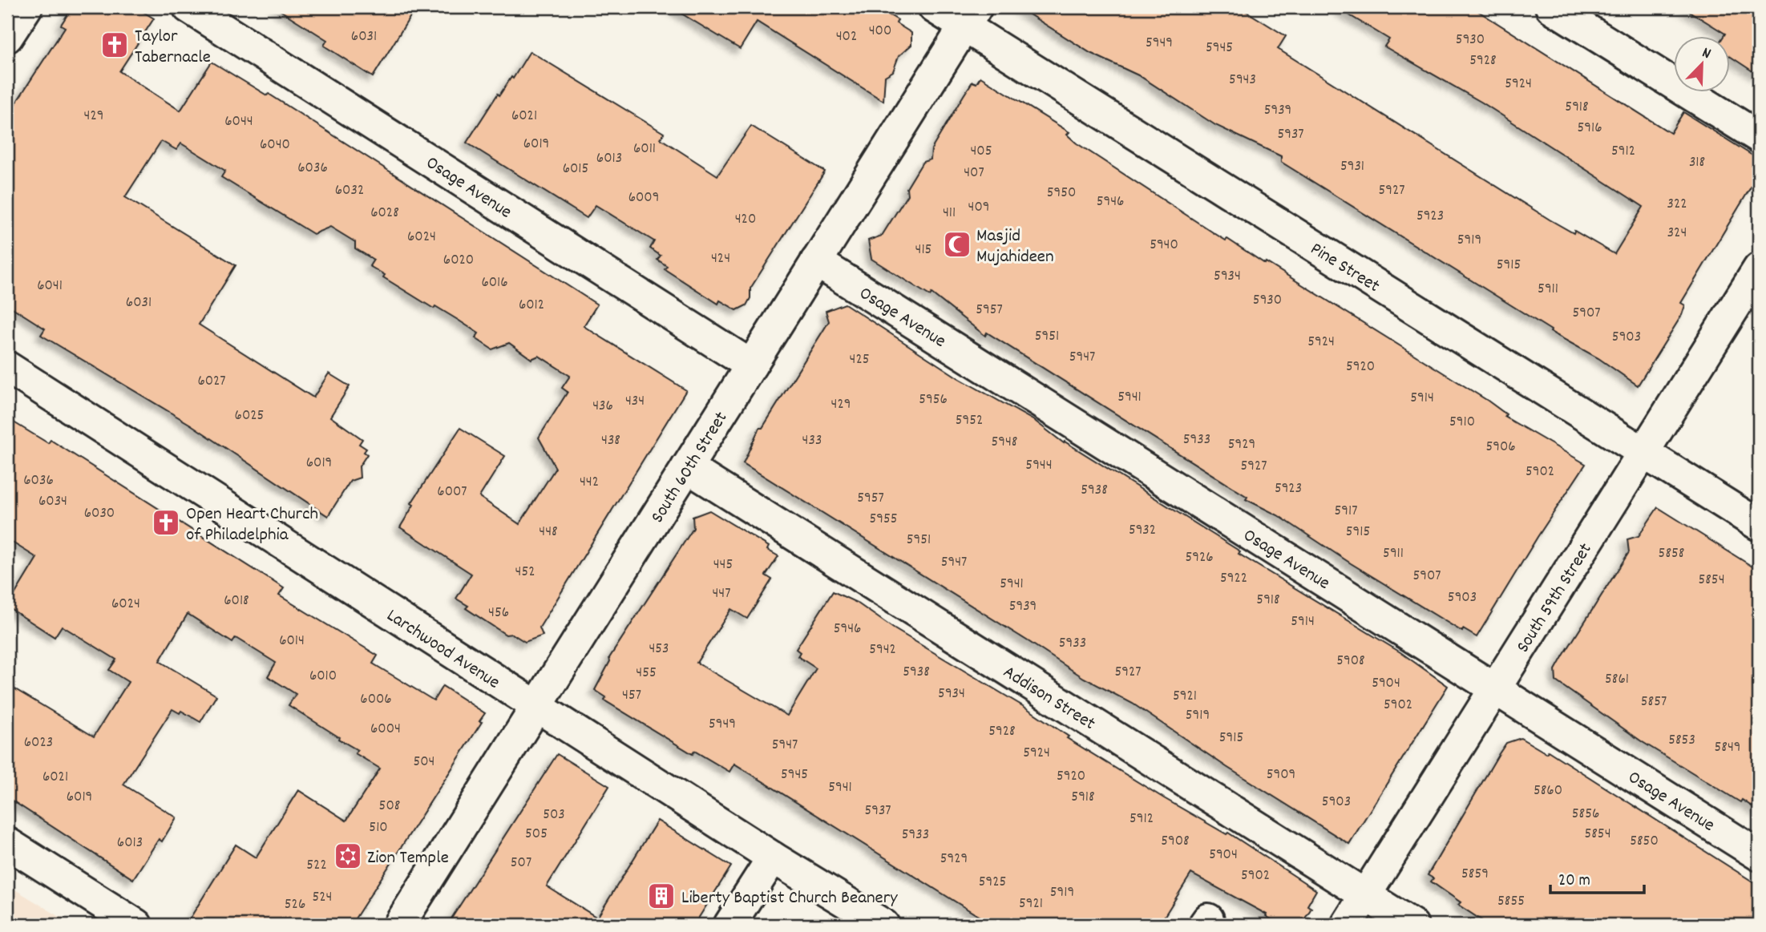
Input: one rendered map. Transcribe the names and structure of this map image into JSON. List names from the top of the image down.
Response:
{
  "streets": {
    "street": [
      "Osage Avenue",
      "Pine Street",
      "South 60th Street",
      "South 59th Street",
      "Larchwood Avenue",
      "Addison Street"
    ]
  },
  "crossings": [
    ["Osage Avenue", "South 60th Street"],
    ["Osage Avenue", "South 59th Street"],
    ["Pine Street", "South 60th Street"],
    ["Pine Street", "South 59th Street"],
    ["South 60th Street", "Larchwood Avenue"],
    ["South 60th Street", "Addison Street"],
    ["South 59th Street", "Addison Street"]
  ],
  "places": {
    "church": ["Taylor Tabernacle", "Open Heart Church of Philadelphia"],
    "mosque": ["Masjid Mujahideen"],
    "synagogue": ["Zion Temple"],
    "building": ["Liberty Baptist Church Beanery"]
  },
  "house_numbers": [
    "400",
    "6031",
    "402",
    "5930",
    "5949",
    "5945",
    "5928",
    "5943",
    "5924",
    "5918",
    "5939",
    "429",
    "6021",
    "6044",
    "5916",
    "5937",
    "6019",
    "6040",
    "6011",
    "405",
    "5912",
    "6013",
    "318",
    "5931",
    "6036",
    "6015",
    "407",
    "6032",
    "5927",
    "5950",
    "6009",
    "5946",
    "322",
    "409",
    "6028",
    "411",
    "5923",
    "420",
    "324",
    "6024",
    "5919",
    "5940",
    "415",
    "424",
    "6020",
    "5915",
    "5934",
    "6016",
    "6041",
    "5911",
    "5930",
    "6031",
    "6012",
    "5957",
    "5907",
    "5951",
    "5903",
    "5924",
    "5947",
    "425",
    "5920",
    "6027",
    "5941",
    "5914",
    "5956",
    "434",
    "429",
    "436",
    "6025",
    "5952",
    "5910",
    "5933",
    "438",
    "433",
    "5948",
    "5929",
    "5906",
    "6019",
    "5944",
    "5927",
    "5902",
    "6036",
    "442",
    "5923",
    "5938",
    "6007",
    "5957",
    "6034",
    "5917",
    "6030",
    "5955",
    "5932",
    "448",
    "5915",
    "5951",
    "5911",
    "5858",
    "5926",
    "5947",
    "445",
    "452",
    "5907",
    "5922",
    "5854",
    "5941",
    "447",
    "5903",
    "5918",
    "6018",
    "6024",
    "5939",
    "456",
    "5914",
    "5946",
    "6014",
    "5933",
    "453",
    "5942",
    "5908",
    "5938",
    "5927",
    "455",
    "6010",
    "5861",
    "5904",
    "5934",
    "457",
    "5921",
    "6006",
    "5857",
    "5902",
    "5919",
    "5949",
    "6004",
    "5928",
    "5915",
    "5853",
    "6023",
    "5947",
    "5849",
    "5924",
    "504",
    "5945",
    "5909",
    "5920",
    "6021",
    "5941",
    "5860",
    "6019",
    "5918",
    "5903",
    "508",
    "5937",
    "5856",
    "503",
    "5912",
    "510",
    "505",
    "5854",
    "5933",
    "5908",
    "5850",
    "6013",
    "5904",
    "5929",
    "507",
    "522",
    "5859",
    "5902",
    "5925",
    "5919",
    "524",
    "5855",
    "5921",
    "526"
  ],
  "scale_bar": "20 m",
  "north": "top right"
}
